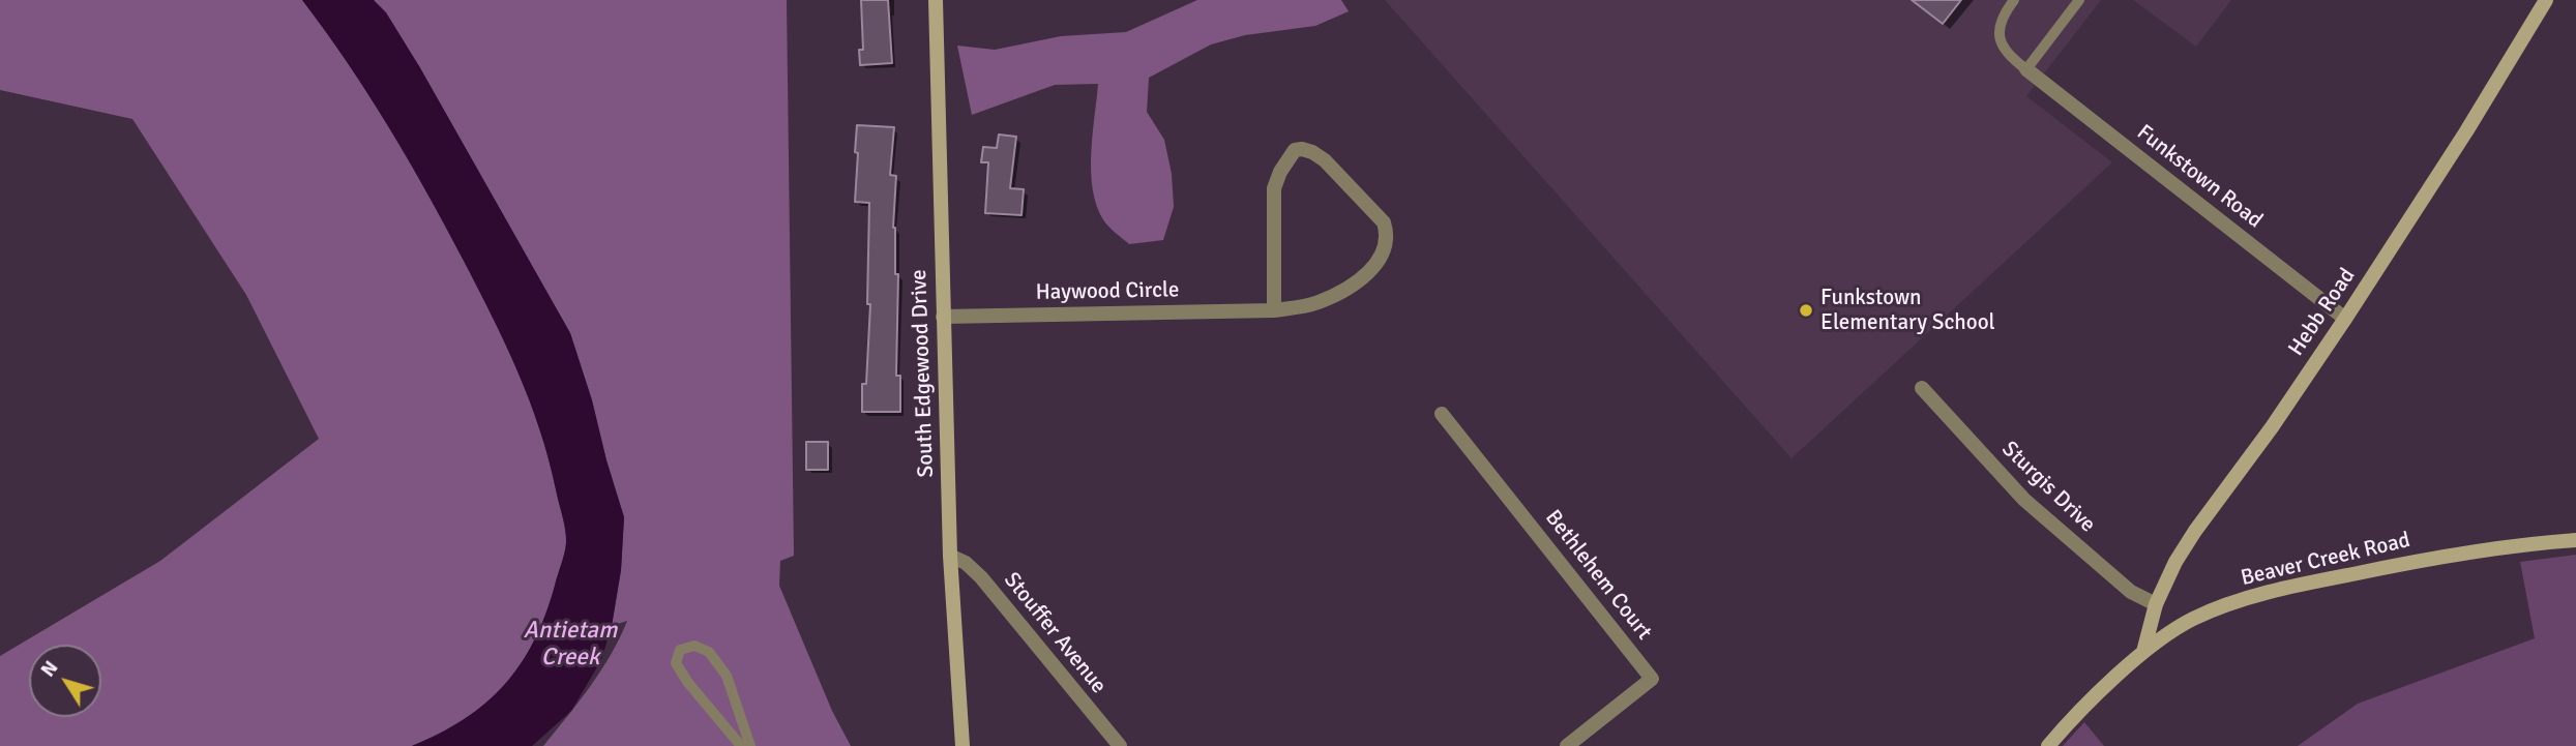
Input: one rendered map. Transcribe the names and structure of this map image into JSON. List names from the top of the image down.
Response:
{
  "streets": {
    "street": [
      "Funkstown Road",
      "Haywood Circle",
      "Hebb Road",
      "South Edgewood Drive",
      "Sturgis Drive",
      "Beaver Creek Road",
      "Bethlehem Court",
      "Stouffer Avenue"
    ]
  },
  "crossings": [
    ["Funkstown Road", "Hebb Road"],
    ["Haywood Circle", "South Edgewood Drive"],
    ["Hebb Road", "Sturgis Drive"],
    ["Hebb Road", "Beaver Creek Road"],
    ["South Edgewood Drive", "Stouffer Avenue"]
  ],
  "water": ["Antietam Creek"],
  "places": ["Funkstown Elementary School"],
  "north": "top left"
}
